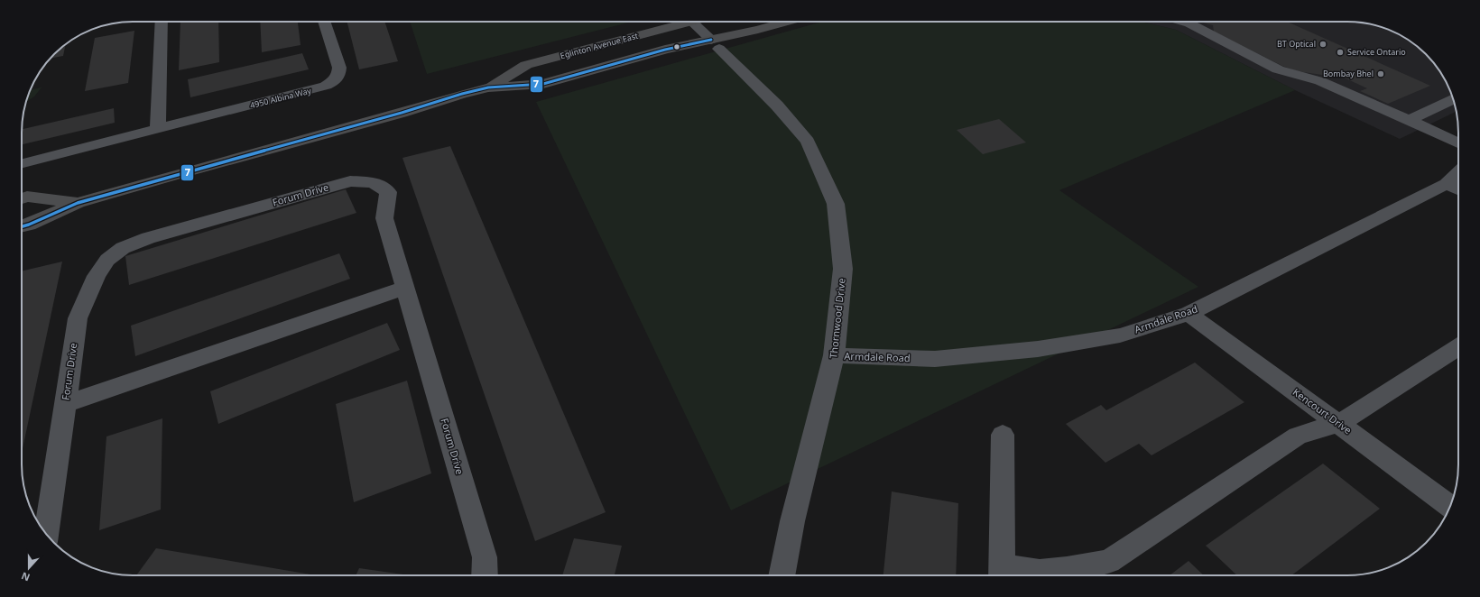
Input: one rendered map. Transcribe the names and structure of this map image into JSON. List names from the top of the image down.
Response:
{
  "streets": {
    "main road": ["Eglinton Avenue East"],
    "street": [
      "4950 Albina Way",
      "Forum Drive",
      "Thornwood Drive",
      "Armdale Road",
      "Kencourt Drive"
    ]
  },
  "crossings": [
    ["Eglinton Avenue East", "Thornwood Drive"],
    ["Thornwood Drive", "Armdale Road"],
    ["Armdale Road", "Kencourt Drive"]
  ],
  "places": ["BT Optical", "Service Ontario", "Bombay Bhel"],
  "lines": ["transit line 7"],
  "north": "bottom"
}
